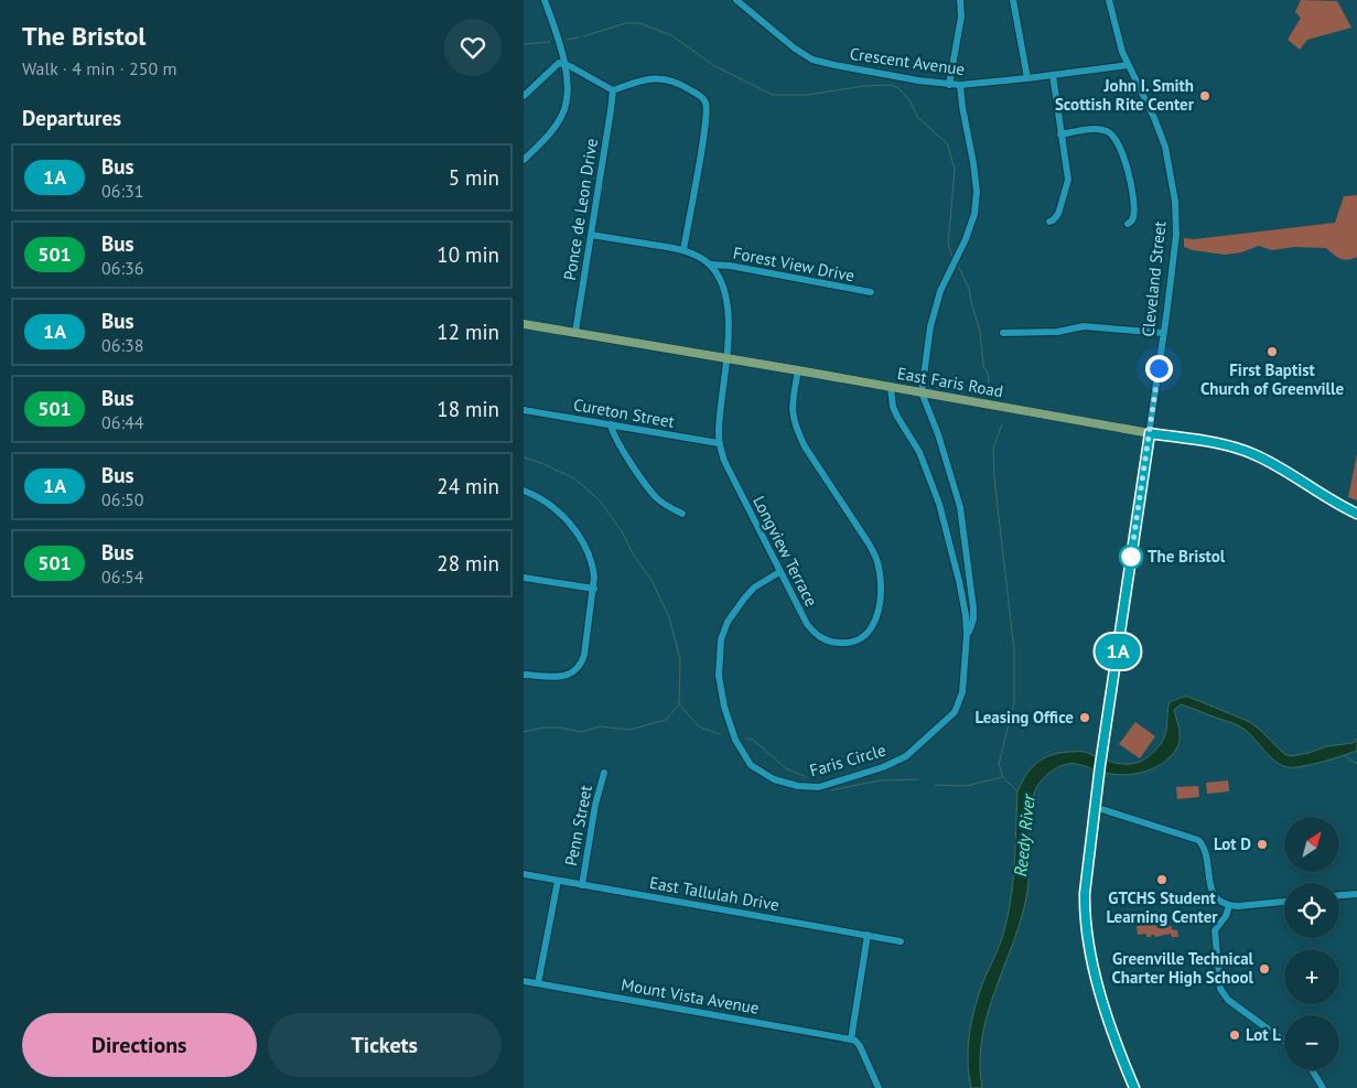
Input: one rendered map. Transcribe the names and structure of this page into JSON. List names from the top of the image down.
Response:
{
  "streets": {
    "main road": ["East Faris Road"],
    "street": [
      "Crescent Avenue",
      "Ponce de Leon Drive",
      "Forest View Drive",
      "Cleveland Street",
      "Cureton Street",
      "Longview Terrace",
      "Faris Circle",
      "Penn Street",
      "East Tallulah Drive",
      "Mount Vista Avenue"
    ]
  },
  "crossings": [
    ["Crescent Avenue", "Cleveland Street"],
    ["Ponce de Leon Drive", "East Faris Road"],
    ["Forest View Drive", "Longview Terrace"],
    ["Cleveland Street", "East Faris Road"],
    ["East Faris Road", "Longview Terrace"],
    ["East Faris Road", "Faris Circle"],
    ["Cureton Street", "Longview Terrace"],
    ["Longview Terrace", "Faris Circle"],
    ["Penn Street", "East Tallulah Drive"],
    ["Penn Street", "Mount Vista Avenue"]
  ],
  "water": ["Reedy River"],
  "places": [
    "John I. Smith Scottish Rite Center",
    "First Baptist Church of Greenville",
    "The Bristol",
    "Leasing Office",
    "Lot D",
    "GTCHS Student Learning Center",
    "Greenville Technical Charter High School",
    "Lot L"
  ],
  "lines": ["bus line 1A"],
  "north": "top right",
  "page": {
    "heading": [
      ["The Bristol", "Walk · 4 min · 250 m"],
      "Departures"
    ],
    "on_map": "1A",
    "list": [
      {
        "mark": "1A",
        "name": "Bus",
        "note": "06:31",
        "value": "5 min"
      },
      {
        "mark": "501",
        "name": "Bus",
        "note": "06:36",
        "value": "10 min"
      },
      {
        "mark": "1A",
        "name": "Bus",
        "note": "06:38",
        "value": "12 min"
      },
      {
        "mark": "501",
        "name": "Bus",
        "note": "06:44",
        "value": "18 min"
      },
      {
        "mark": "1A",
        "name": "Bus",
        "note": "06:50",
        "value": "24 min"
      },
      {
        "mark": "501",
        "name": "Bus",
        "note": "06:54",
        "value": "28 min"
      }
    ],
    "map_buttons": ["+", "−"],
    "buttons": ["Directions", "Tickets"]
  }
}
